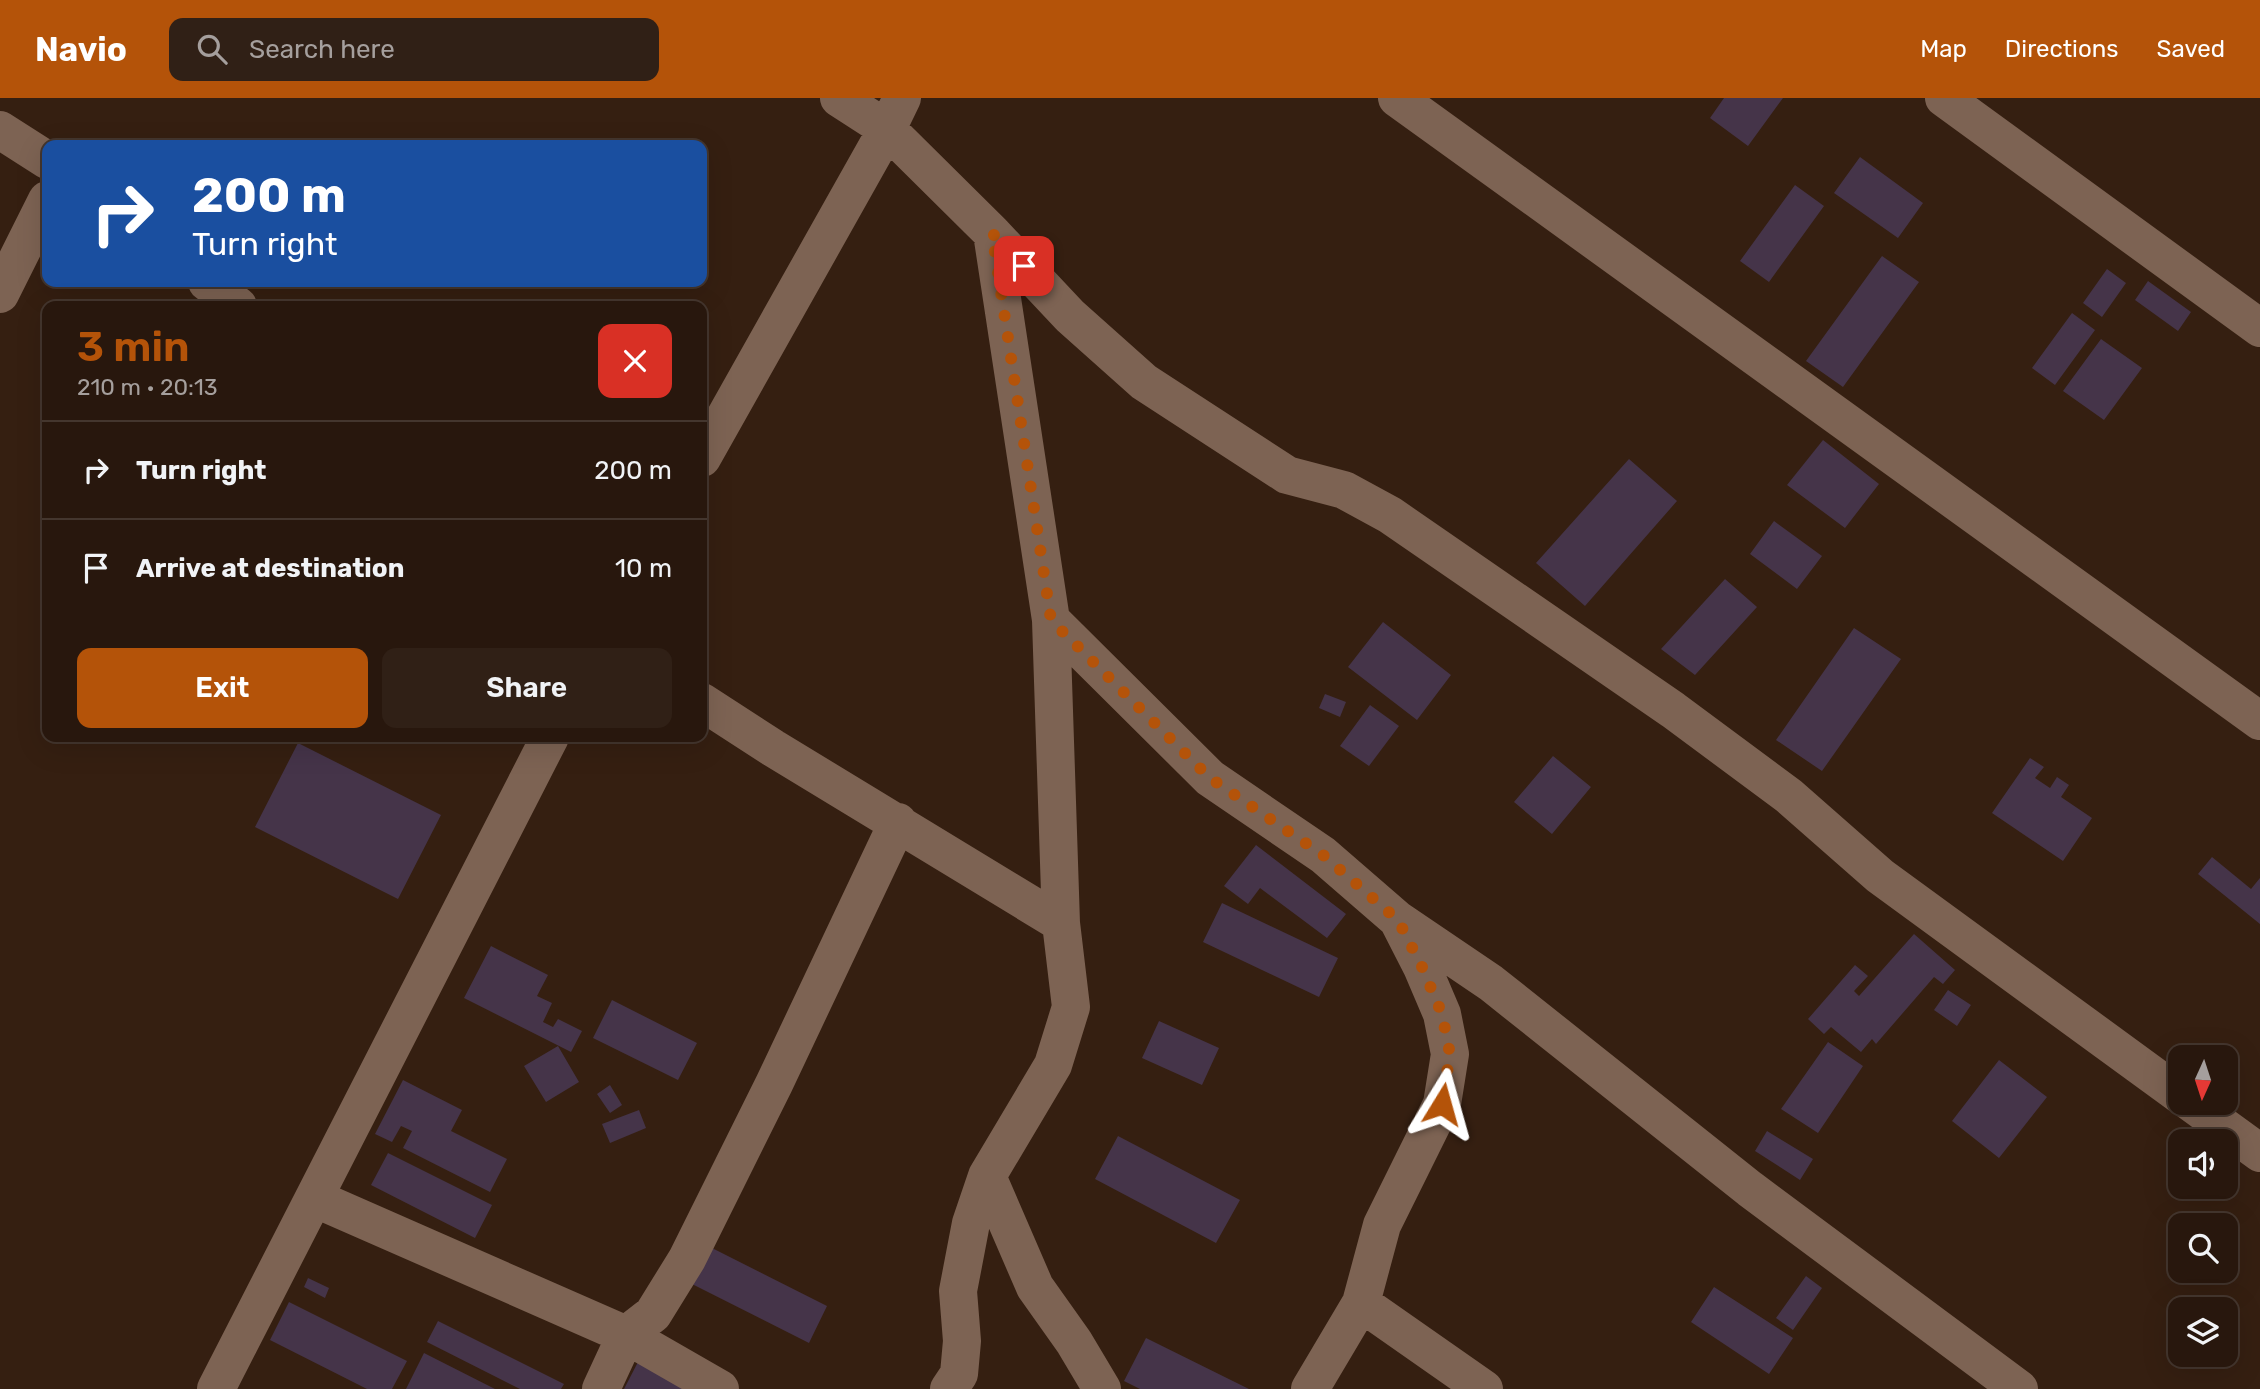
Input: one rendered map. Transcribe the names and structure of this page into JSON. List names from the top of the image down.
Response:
{
  "north": "bottom",
  "page": {
    "header": "Navio",
    "search": "Search here",
    "nav": ["Map", "Directions", "Saved"],
    "turn": ["200 m", "Turn right"],
    "heading": ["3 min", "210 m · 20:13"],
    "list": [
      {
        "name": "Turn right",
        "value": "200 m"
      },
      {
        "name": "Arrive at destination",
        "value": "10 m"
      }
    ],
    "buttons": ["Exit", "Share"]
  }
}
